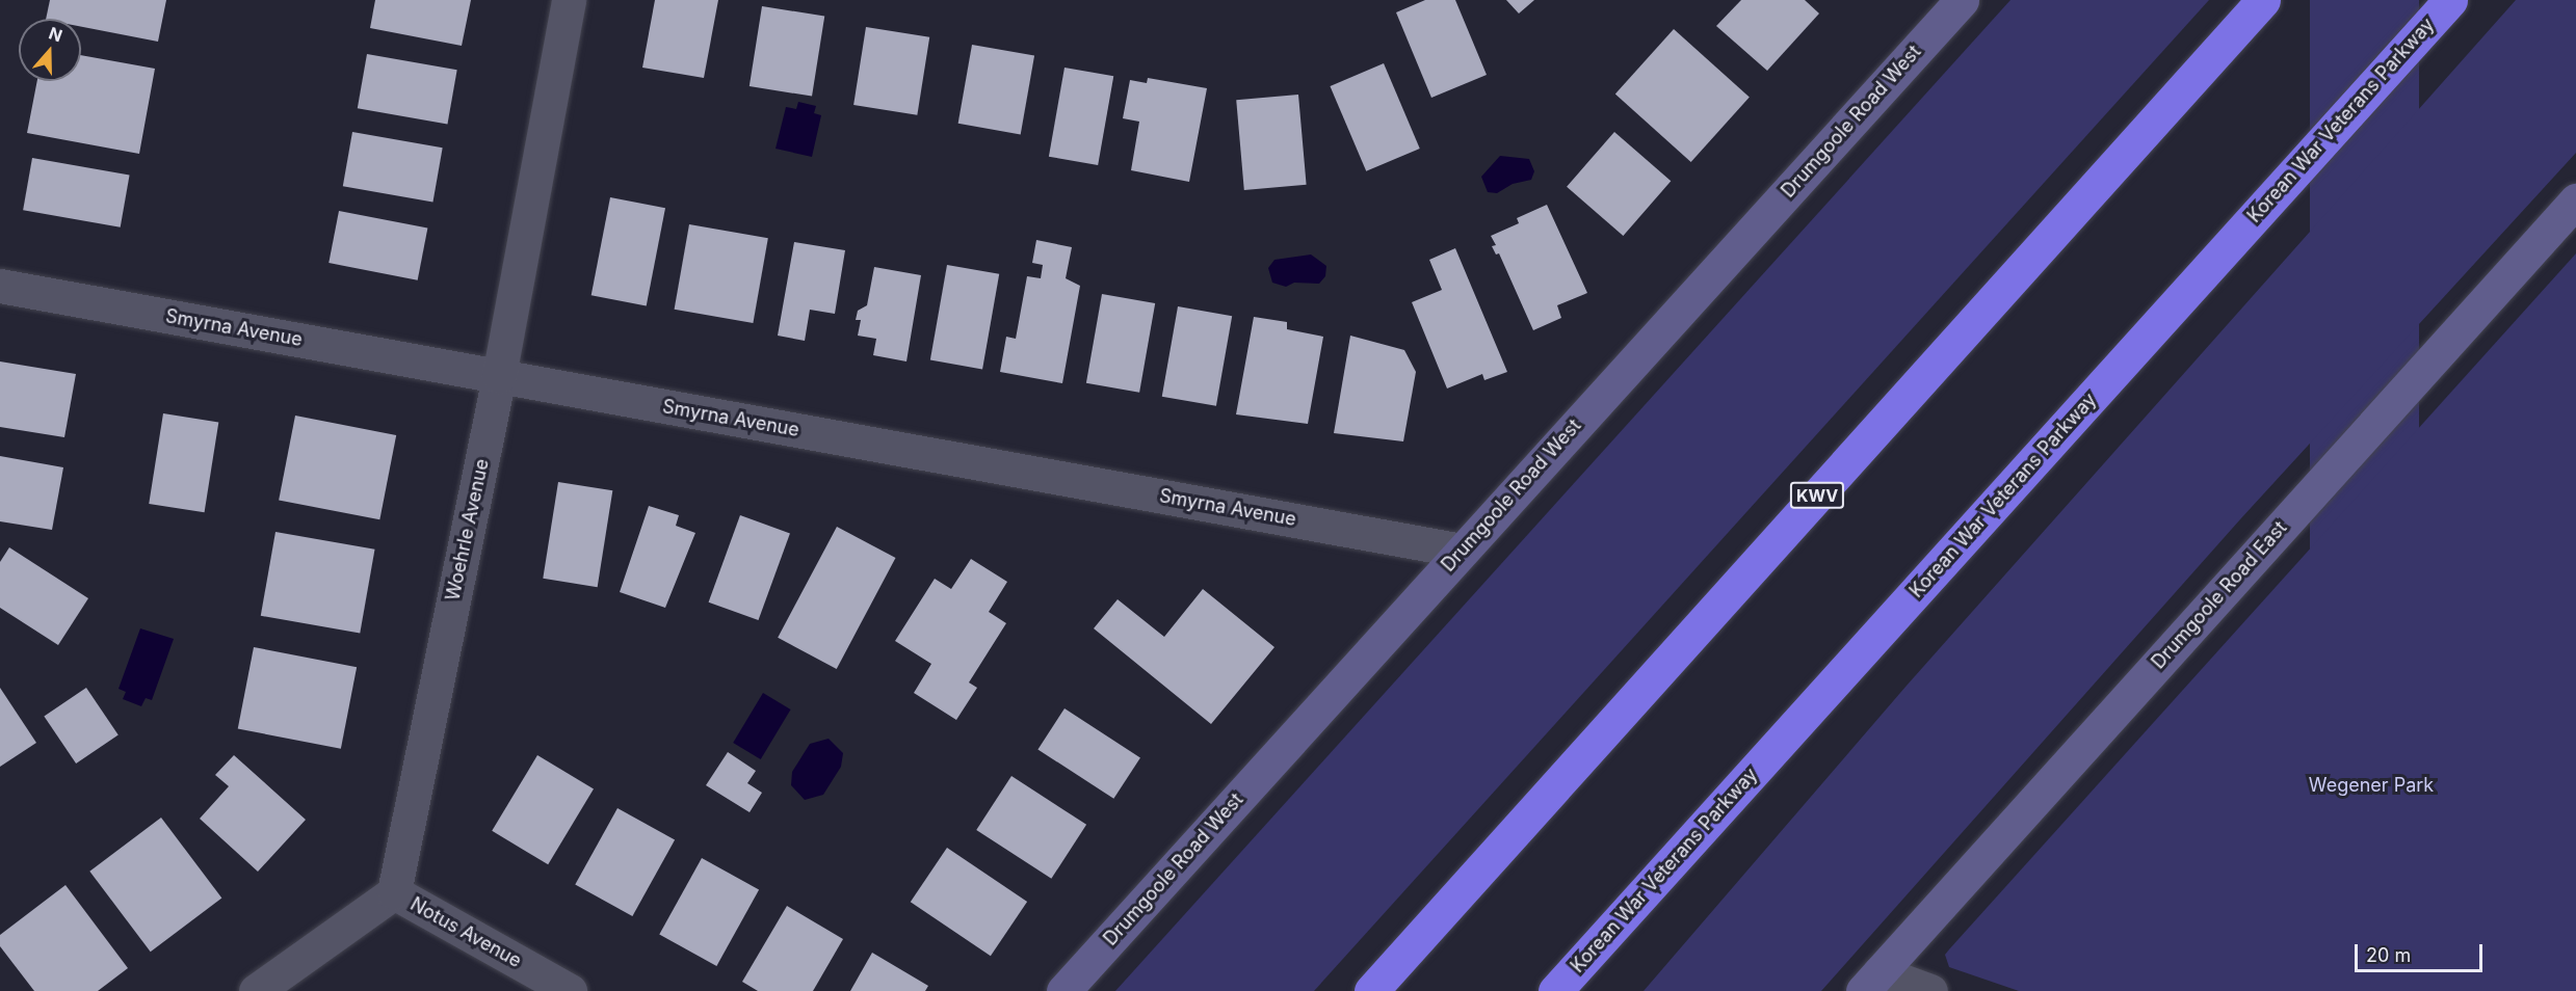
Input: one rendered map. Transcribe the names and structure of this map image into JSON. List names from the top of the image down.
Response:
{
  "streets": {
    "highway": ["Korean War Veterans Parkway", "KWV"],
    "main road": ["Drumgoole Road West", "Drumgoole Road East"],
    "street": ["Smyrna Avenue", "Woehrle Avenue", "Notus Avenue"]
  },
  "crossings": [
    ["Drumgoole Road West", "Smyrna Avenue"],
    ["Smyrna Avenue", "Woehrle Avenue"],
    ["Woehrle Avenue", "Notus Avenue"]
  ],
  "parks": ["Wegener Park"],
  "scale_bar": "20 m",
  "north": "top"
}
